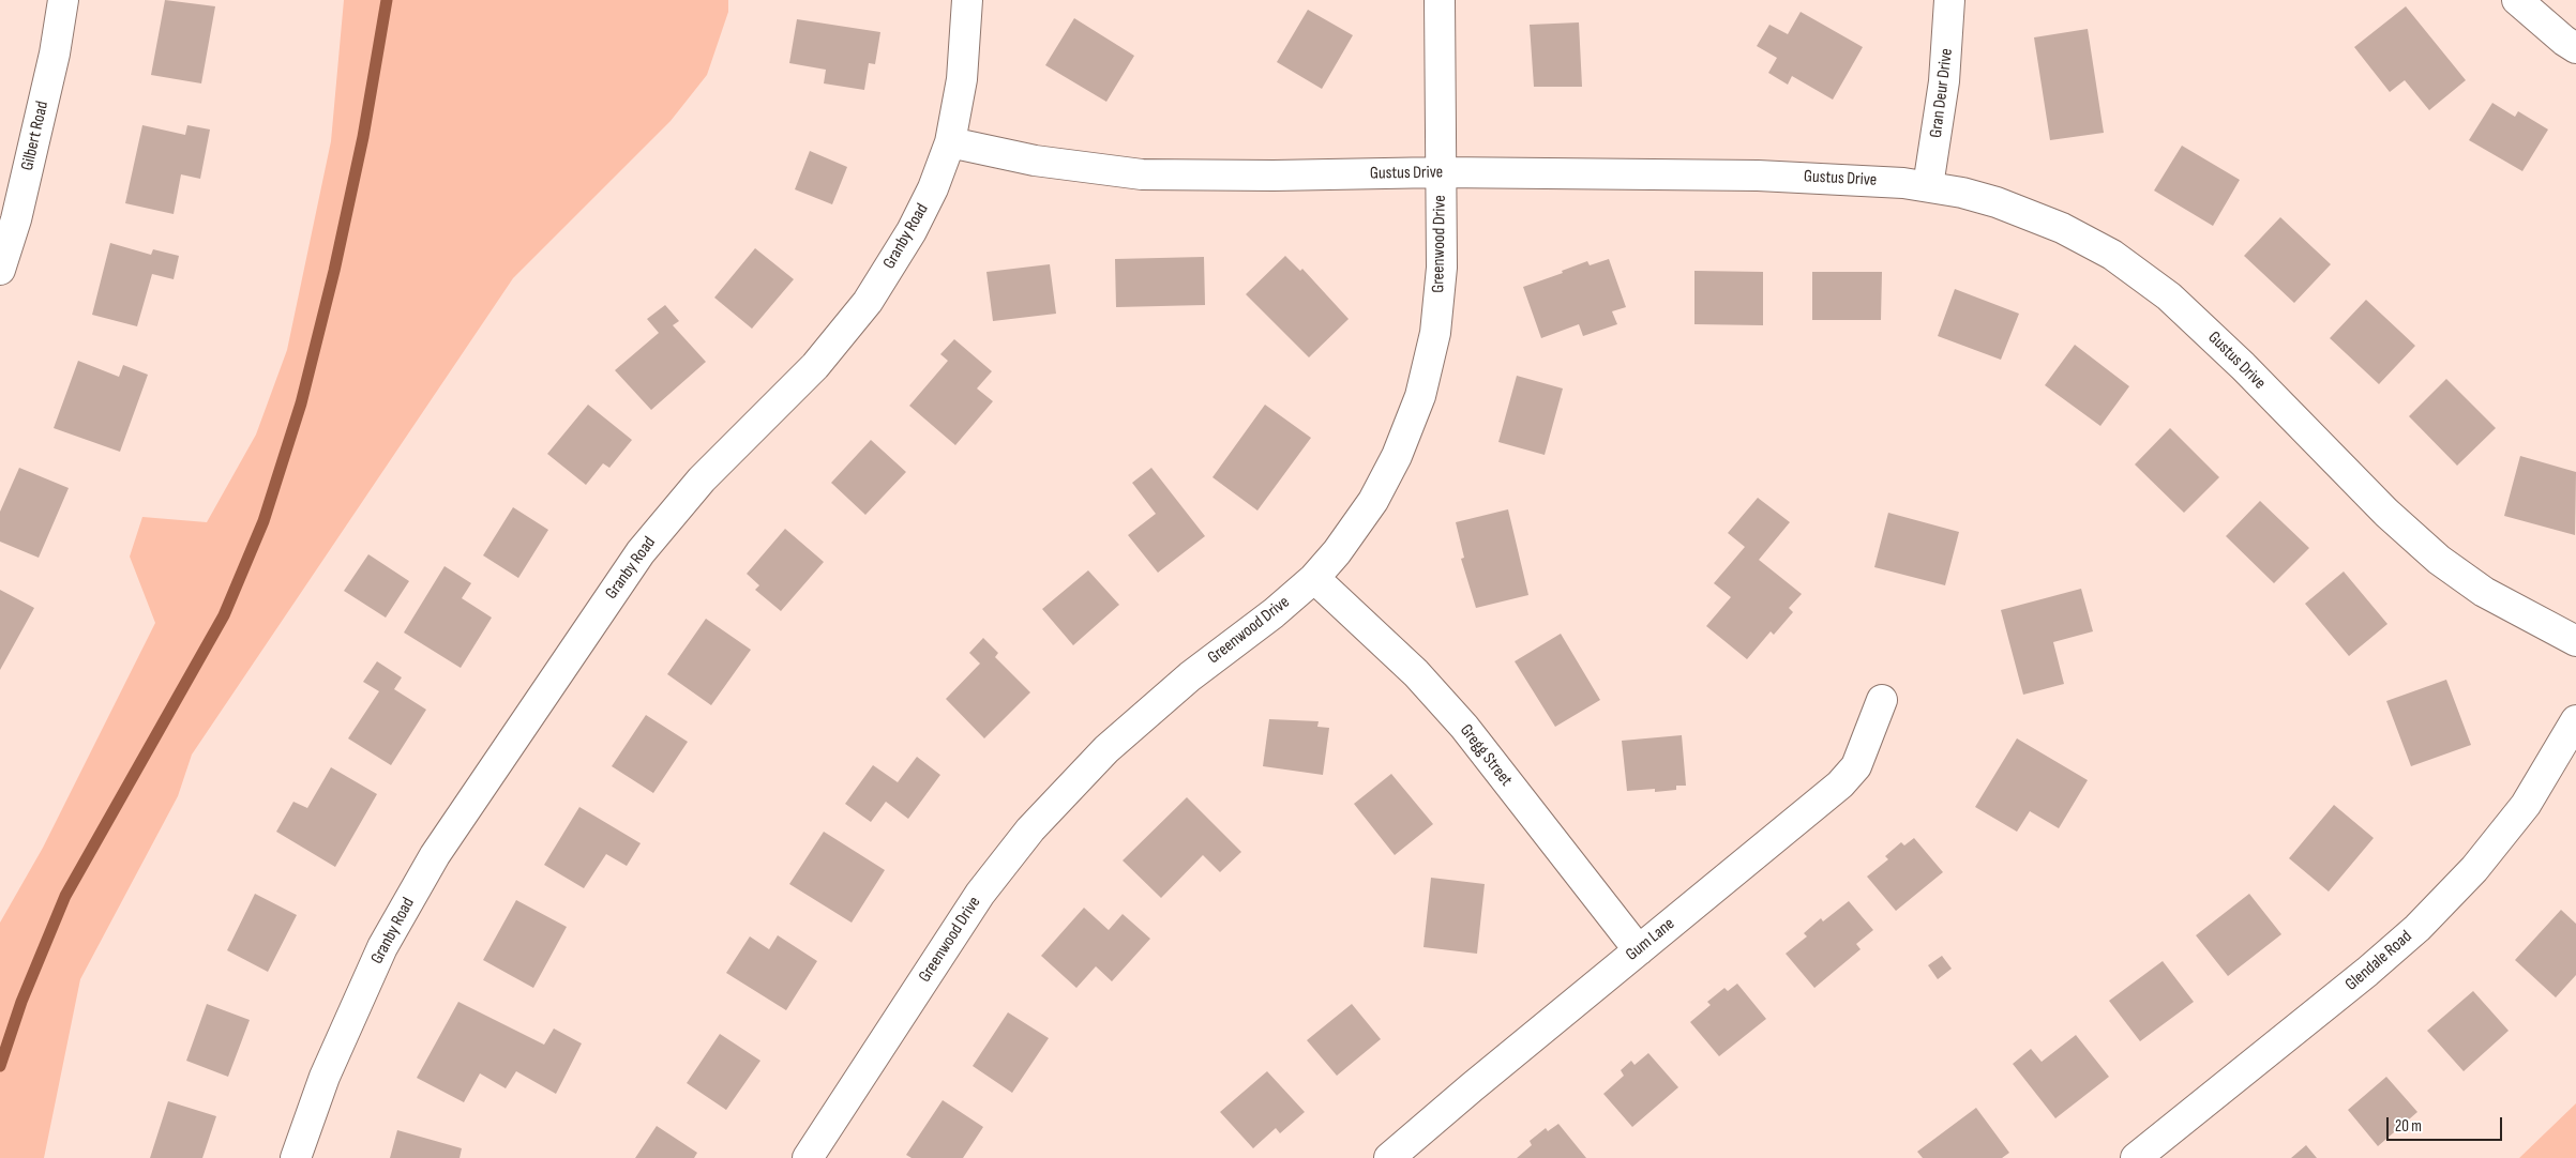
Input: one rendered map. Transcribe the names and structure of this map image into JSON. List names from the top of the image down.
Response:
{
  "streets": {
    "street": [
      "Gran Deur Drive",
      "Gilbert Road",
      "Gustus Drive",
      "Granby Road",
      "Greenwood Drive",
      "Gregg Street",
      "Gum Lane",
      "Glendale Road"
    ]
  },
  "crossings": [
    ["Gran Deur Drive", "Gustus Drive"],
    ["Gustus Drive", "Granby Road"],
    ["Gustus Drive", "Greenwood Drive"],
    ["Greenwood Drive", "Gregg Street"],
    ["Gregg Street", "Gum Lane"]
  ],
  "scale_bar": "20 m"
}
